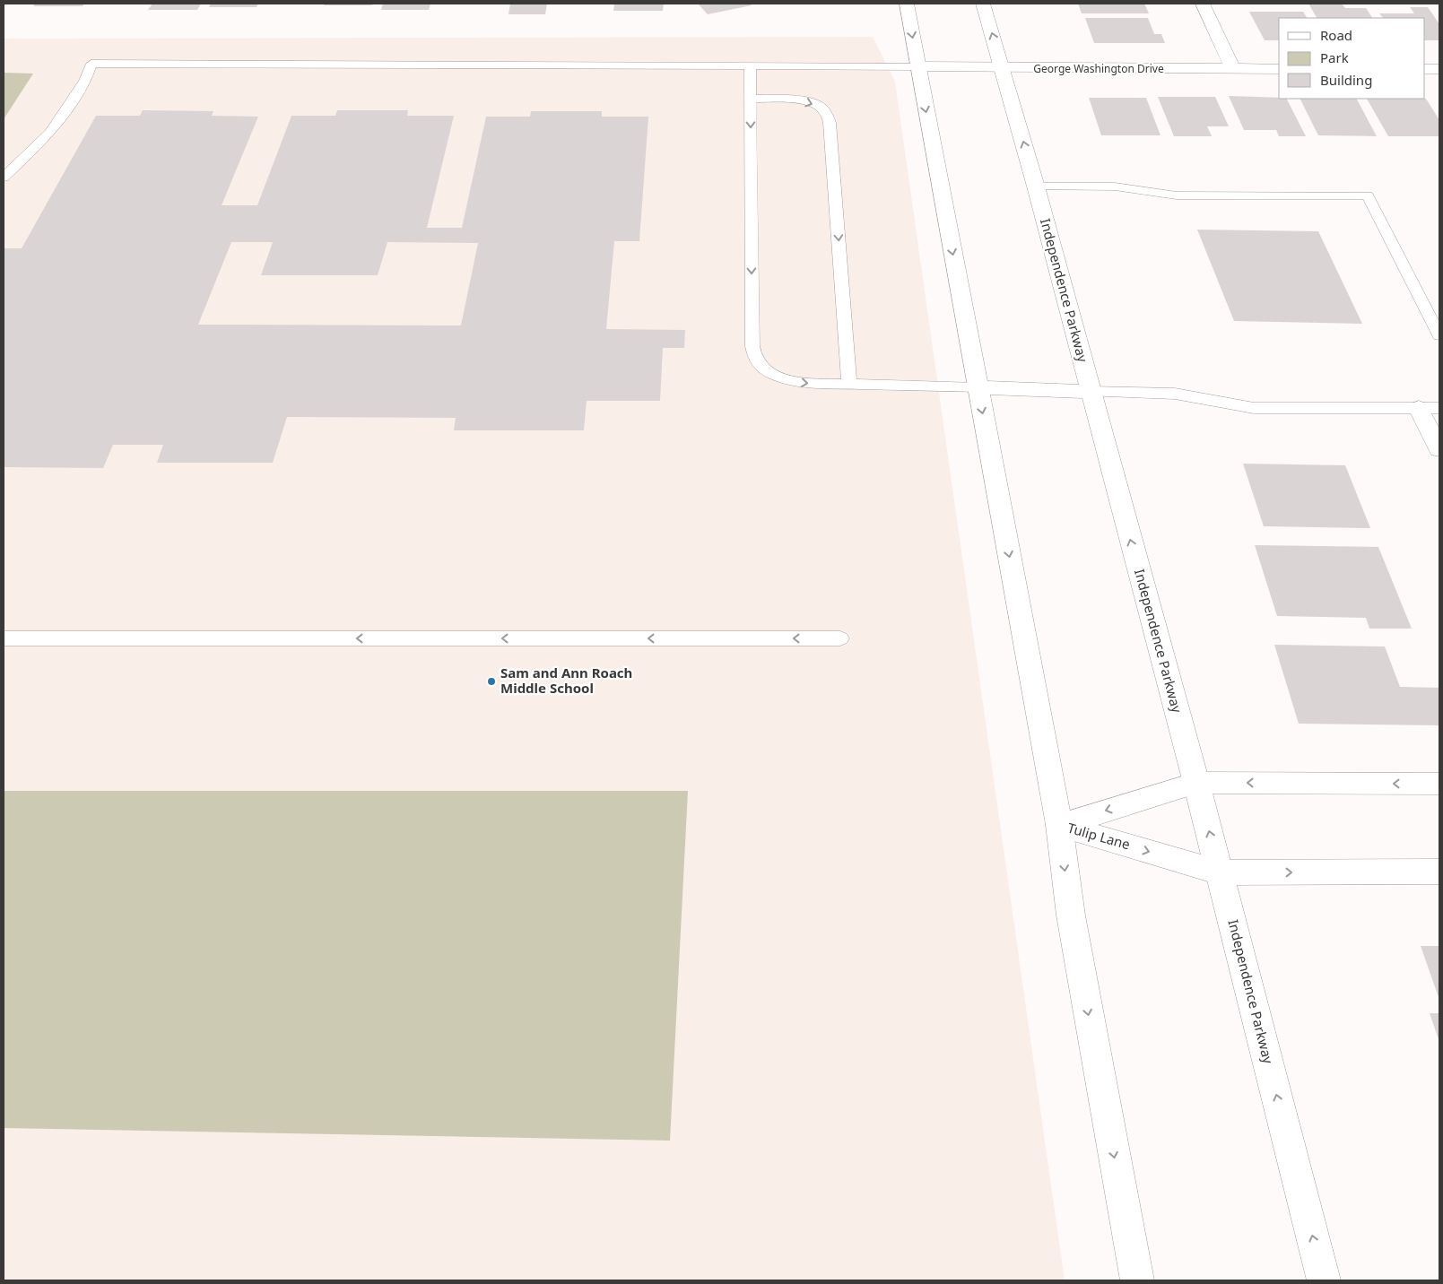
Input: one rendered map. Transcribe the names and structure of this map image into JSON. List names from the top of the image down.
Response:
{
  "streets": {
    "main road": ["George Washington Drive", "Independence Parkway", "Tulip Lane"]
  },
  "crossings": [
    ["George Washington Drive", "Independence Parkway"],
    ["Independence Parkway", "Tulip Lane"]
  ],
  "places": ["Sam and Ann Roach Middle School"],
  "legend": ["Road", "Park", "Building"]
}
